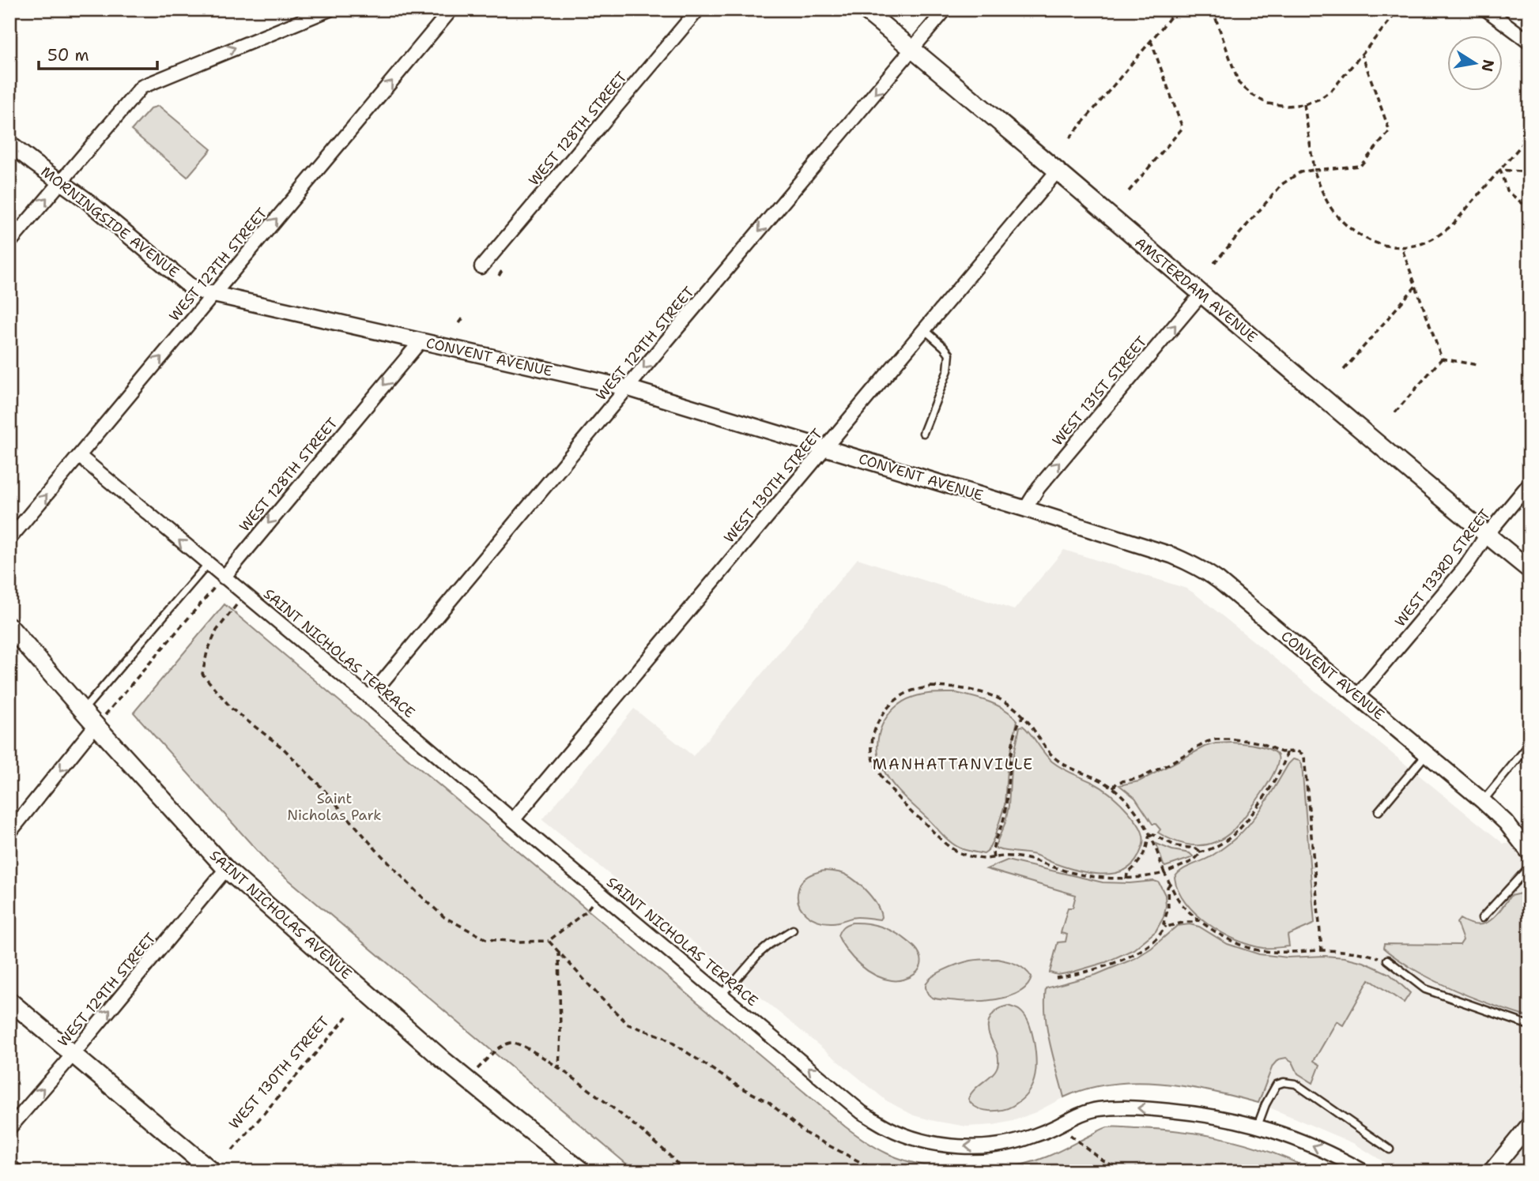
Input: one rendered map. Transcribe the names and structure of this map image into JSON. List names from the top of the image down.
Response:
{
  "streets": {
    "main road": ["AMSTERDAM AVENUE", "SAINT NICHOLAS AVENUE"],
    "street": [
      "WEST 128TH STREET",
      "MORNINGSIDE AVENUE",
      "WEST 127TH STREET",
      "WEST 129TH STREET",
      "CONVENT AVENUE",
      "WEST 131ST STREET",
      "WEST 130TH STREET",
      "WEST 133RD STREET",
      "SAINT NICHOLAS TERRACE"
    ]
  },
  "crossings": [
    ["WEST 128TH STREET", "CONVENT AVENUE"],
    ["WEST 128TH STREET", "SAINT NICHOLAS TERRACE"],
    ["MORNINGSIDE AVENUE", "WEST 127TH STREET"],
    ["MORNINGSIDE AVENUE", "CONVENT AVENUE"],
    ["WEST 127TH STREET", "CONVENT AVENUE"],
    ["WEST 127TH STREET", "SAINT NICHOLAS TERRACE"],
    ["AMSTERDAM AVENUE", "WEST 129TH STREET"],
    ["AMSTERDAM AVENUE", "WEST 131ST STREET"],
    ["AMSTERDAM AVENUE", "WEST 130TH STREET"],
    ["AMSTERDAM AVENUE", "WEST 133RD STREET"],
    ["WEST 129TH STREET", "CONVENT AVENUE"],
    ["WEST 129TH STREET", "SAINT NICHOLAS TERRACE"],
    ["WEST 129TH STREET", "SAINT NICHOLAS AVENUE"],
    ["CONVENT AVENUE", "WEST 131ST STREET"],
    ["CONVENT AVENUE", "WEST 130TH STREET"],
    ["CONVENT AVENUE", "WEST 133RD STREET"],
    ["WEST 130TH STREET", "SAINT NICHOLAS TERRACE"]
  ],
  "one_way": [
    "WEST 128TH STREET",
    "WEST 127TH STREET",
    "WEST 131ST STREET",
    "SAINT NICHOLAS TERRACE"
  ],
  "districts": ["MANHATTANVILLE"],
  "parks": ["Saint Nicholas Park"],
  "scale_bar": "50 m",
  "north": "right"
}
